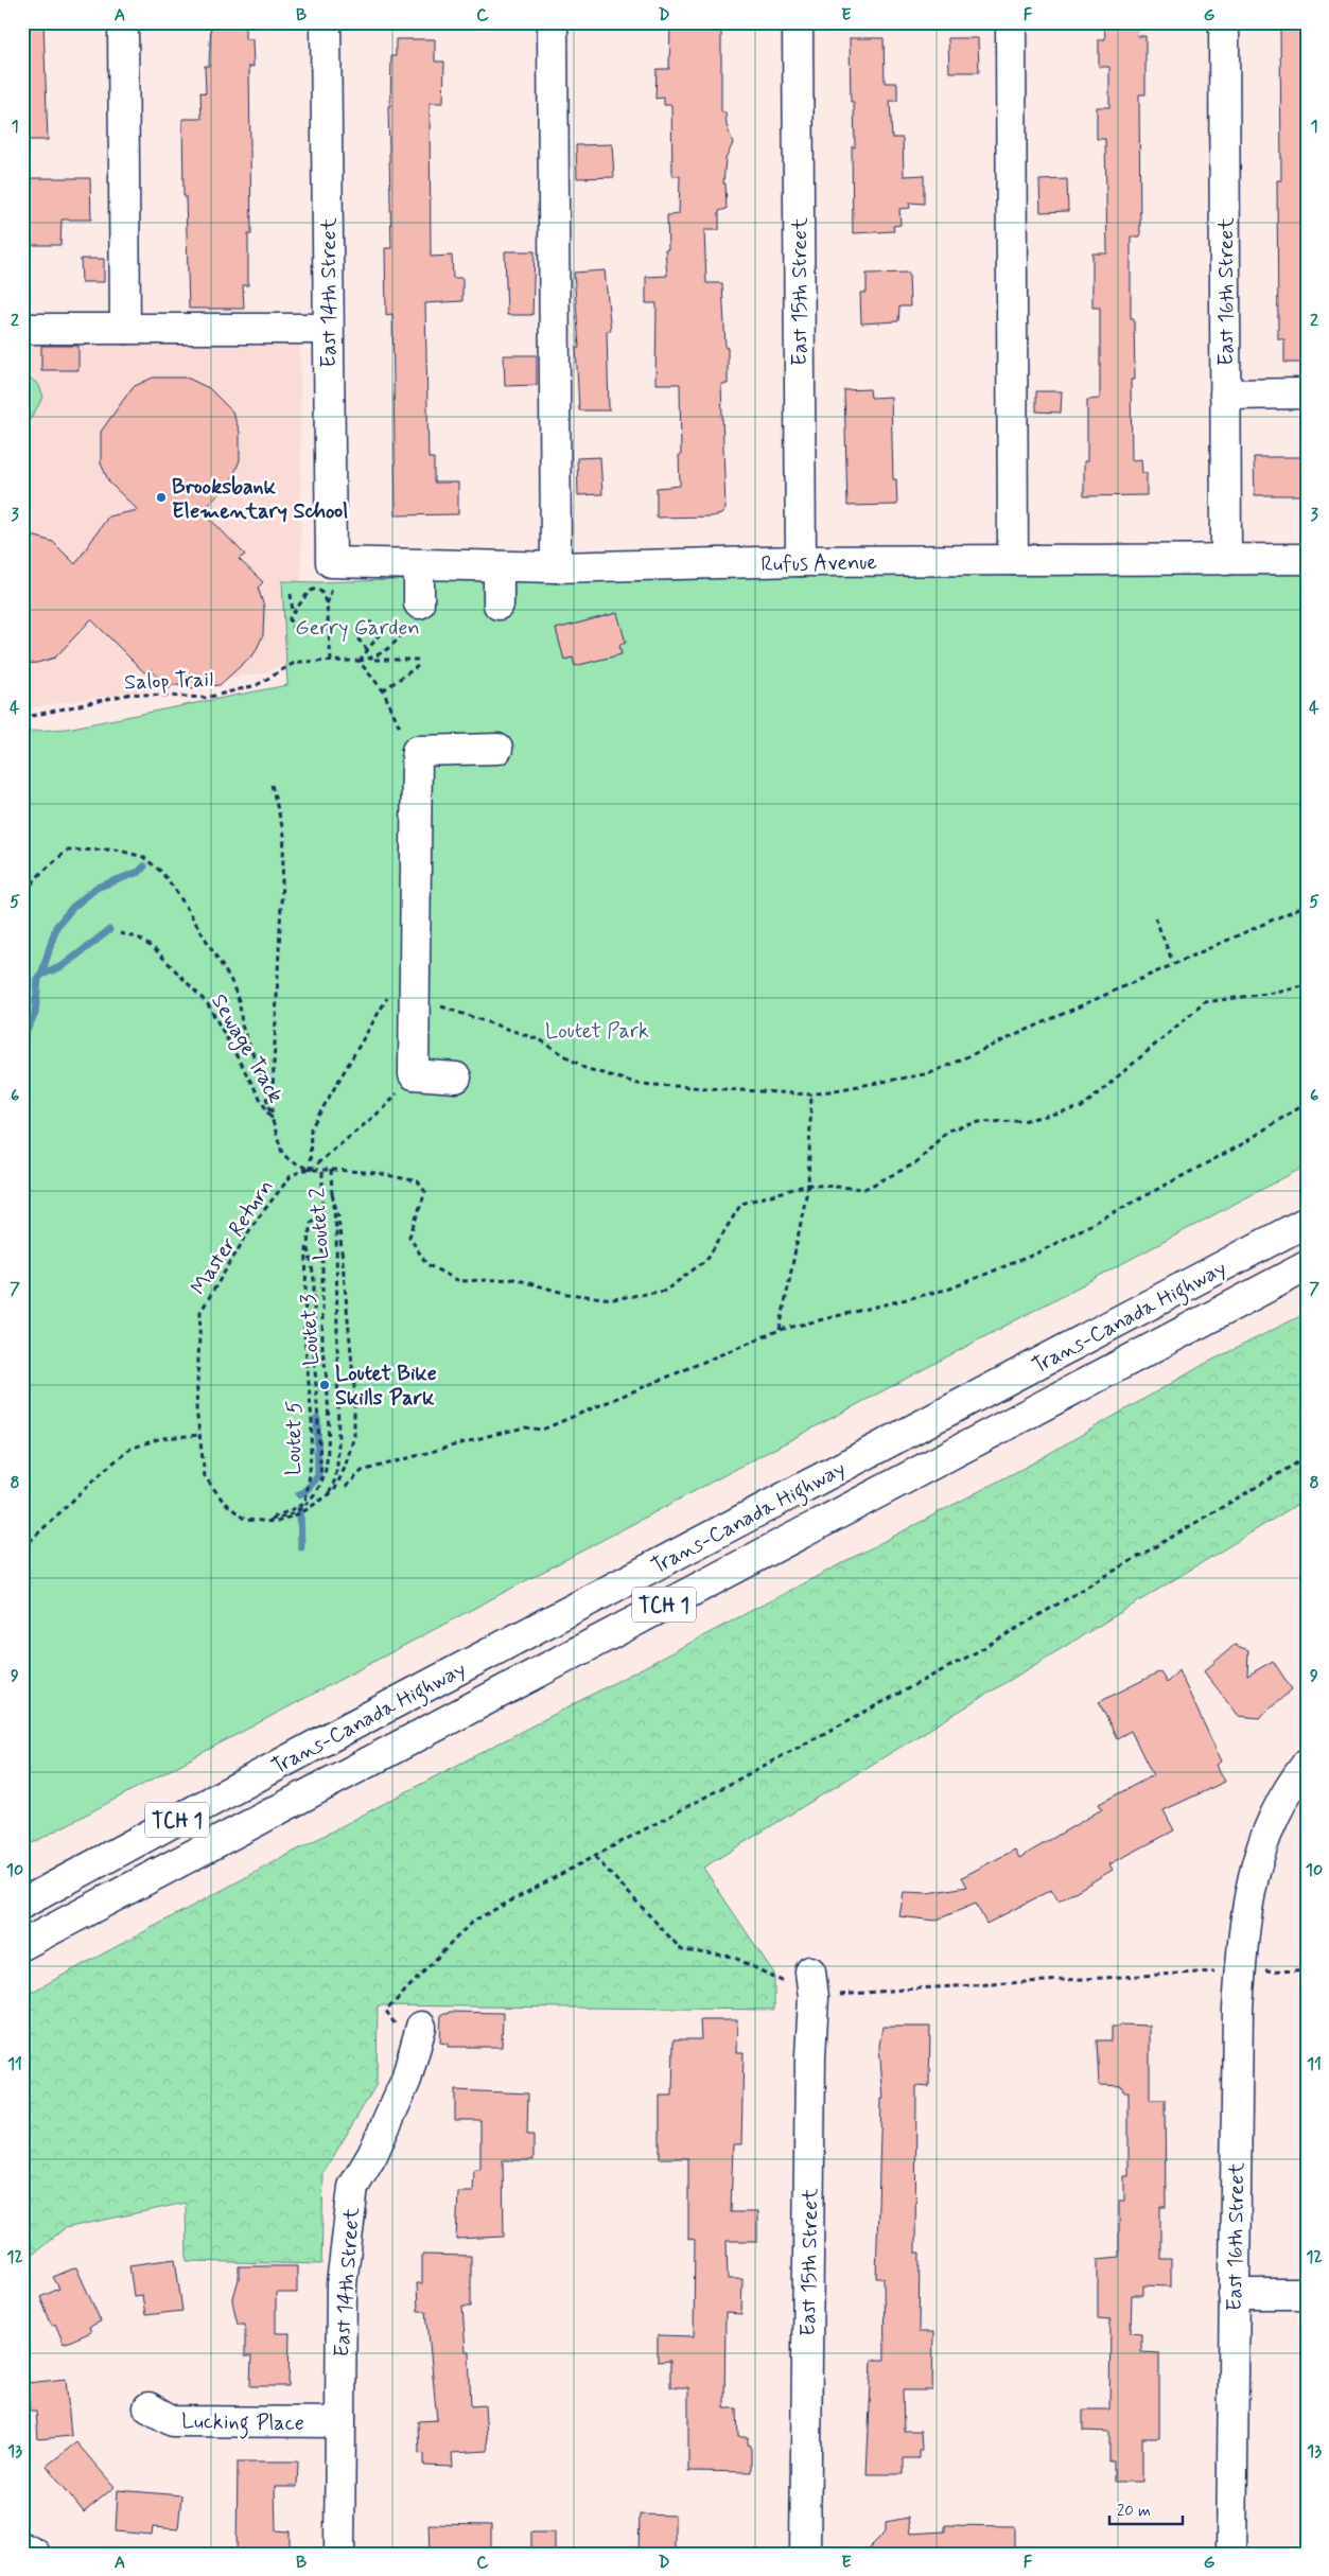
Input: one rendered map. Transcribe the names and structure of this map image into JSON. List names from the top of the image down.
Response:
{
  "streets": {
    "main road": [
      "East 15th Street",
      "East 16th Street",
      "East 14th Street",
      "Rufus Avenue",
      "Trans-Canada Highway",
      "TCH 1",
      "Lucking Place"
    ],
    "path": [
      "Salop Trail",
      "Sewage Track",
      "Loutet 2",
      "Master Return",
      "Loutet 3",
      "Loutet 5"
    ]
  },
  "crossings": [
    ["East 15th Street", "Rufus Avenue"],
    ["East 16th Street", "Rufus Avenue"],
    ["East 14th Street", "Rufus Avenue"],
    ["East 14th Street", "Lucking Place"],
    ["Sewage Track", "Master Return"],
    ["Master Return", "Loutet 3"],
    ["Master Return", "Loutet 5"],
    ["Loutet 3", "Loutet 5"]
  ],
  "parks": ["Gerry Garden", "Loutet Park"],
  "places": ["Brooksbank Elementary School", "Loutet Bike Skills Park"],
  "scale_bar": "20 m",
  "grid": {
    "columns": [
      "A",
      "B",
      "C",
      "D",
      "E",
      "F",
      "G"
    ],
    "rows": [
      "1",
      "2",
      "3",
      "4",
      "5",
      "6",
      "7",
      "8",
      "9",
      "10",
      "11",
      "12",
      "13"
    ]
  }
}
